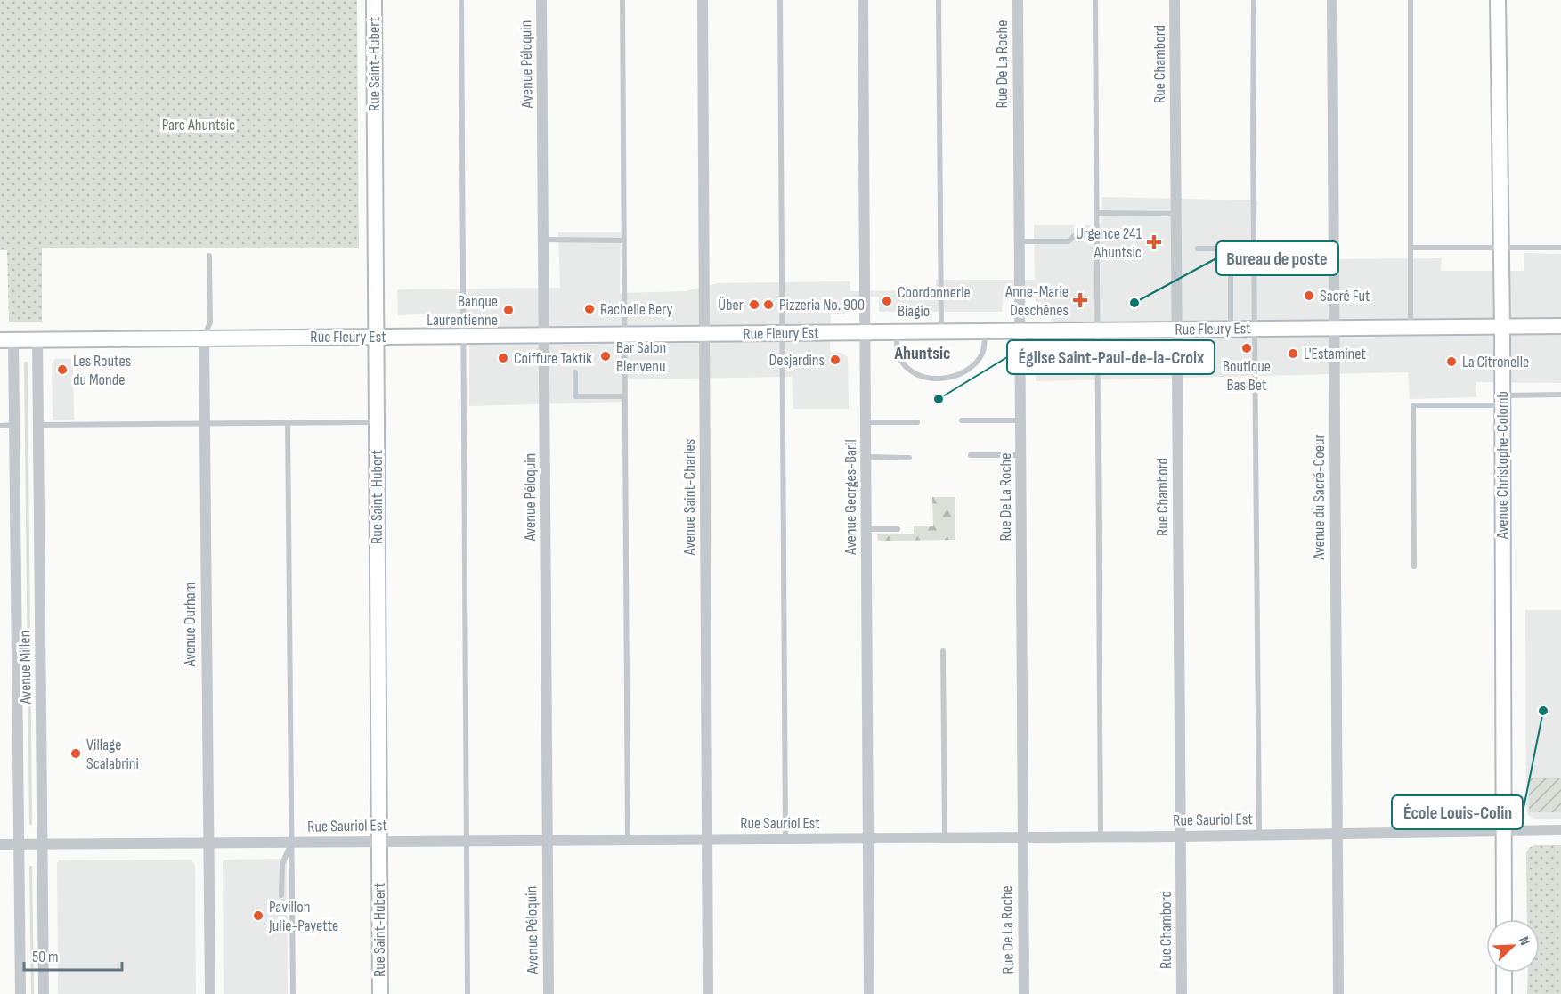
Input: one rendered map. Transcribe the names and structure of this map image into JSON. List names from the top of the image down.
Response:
{
  "streets": {
    "main road": ["Rue Saint-Hubert", "Rue Fleury Est", "Avenue Christophe-Colomb"],
    "street": [
      "Avenue Péloquin",
      "Rue De La Roche",
      "Rue Chambord",
      "Avenue Saint-Charles",
      "Avenue Georges-Baril",
      "Avenue du Sacré-Coeur",
      "Avenue Durham",
      "Avenue Millen",
      "Rue Sauriol Est"
    ]
  },
  "crossings": [
    ["Rue Saint-Hubert", "Rue Fleury Est"],
    ["Rue Saint-Hubert", "Rue Sauriol Est"],
    ["Avenue Péloquin", "Rue Fleury Est"],
    ["Avenue Péloquin", "Rue Sauriol Est"],
    ["Rue De La Roche", "Rue Fleury Est"],
    ["Rue De La Roche", "Rue Sauriol Est"],
    ["Rue Chambord", "Rue Fleury Est"],
    ["Rue Chambord", "Rue Sauriol Est"],
    ["Rue Fleury Est", "Avenue Christophe-Colomb"],
    ["Rue Fleury Est", "Avenue Saint-Charles"],
    ["Rue Fleury Est", "Avenue Georges-Baril"],
    ["Rue Fleury Est", "Avenue du Sacré-Coeur"],
    ["Rue Fleury Est", "Avenue Durham"],
    ["Rue Fleury Est", "Avenue Millen"],
    ["Avenue Christophe-Colomb", "Rue Sauriol Est"],
    ["Avenue Saint-Charles", "Rue Sauriol Est"],
    ["Avenue Georges-Baril", "Rue Sauriol Est"],
    ["Avenue du Sacré-Coeur", "Rue Sauriol Est"],
    ["Avenue Durham", "Rue Sauriol Est"],
    ["Avenue Millen", "Rue Sauriol Est"]
  ],
  "districts": ["Ahuntsic"],
  "parks": ["Parc Ahuntsic"],
  "places": {
    "health": ["Urgence 241 Ahuntsic", "Anne-Marie Deschênes"],
    "other": [
      "Sacré Fut",
      "Coordonnerie Biagio",
      "Bureau de poste",
      "Über",
      "Pizzeria No. 900",
      "Rachelle Bery",
      "Banque Laurentienne",
      "Boutique Bas Bet",
      "L'Estaminet",
      "Bar Salon Bienvenu",
      "Coiffure Taktik",
      "Desjardins",
      "La Citronelle",
      "Les Routes du Monde",
      "Église Saint-Paul-de-la-Croix",
      "École Louis-Colin",
      "Village Scalabrini",
      "Pavillon Julie-Payette"
    ]
  },
  "scale_bar": "50 m",
  "north": "top right"
}
